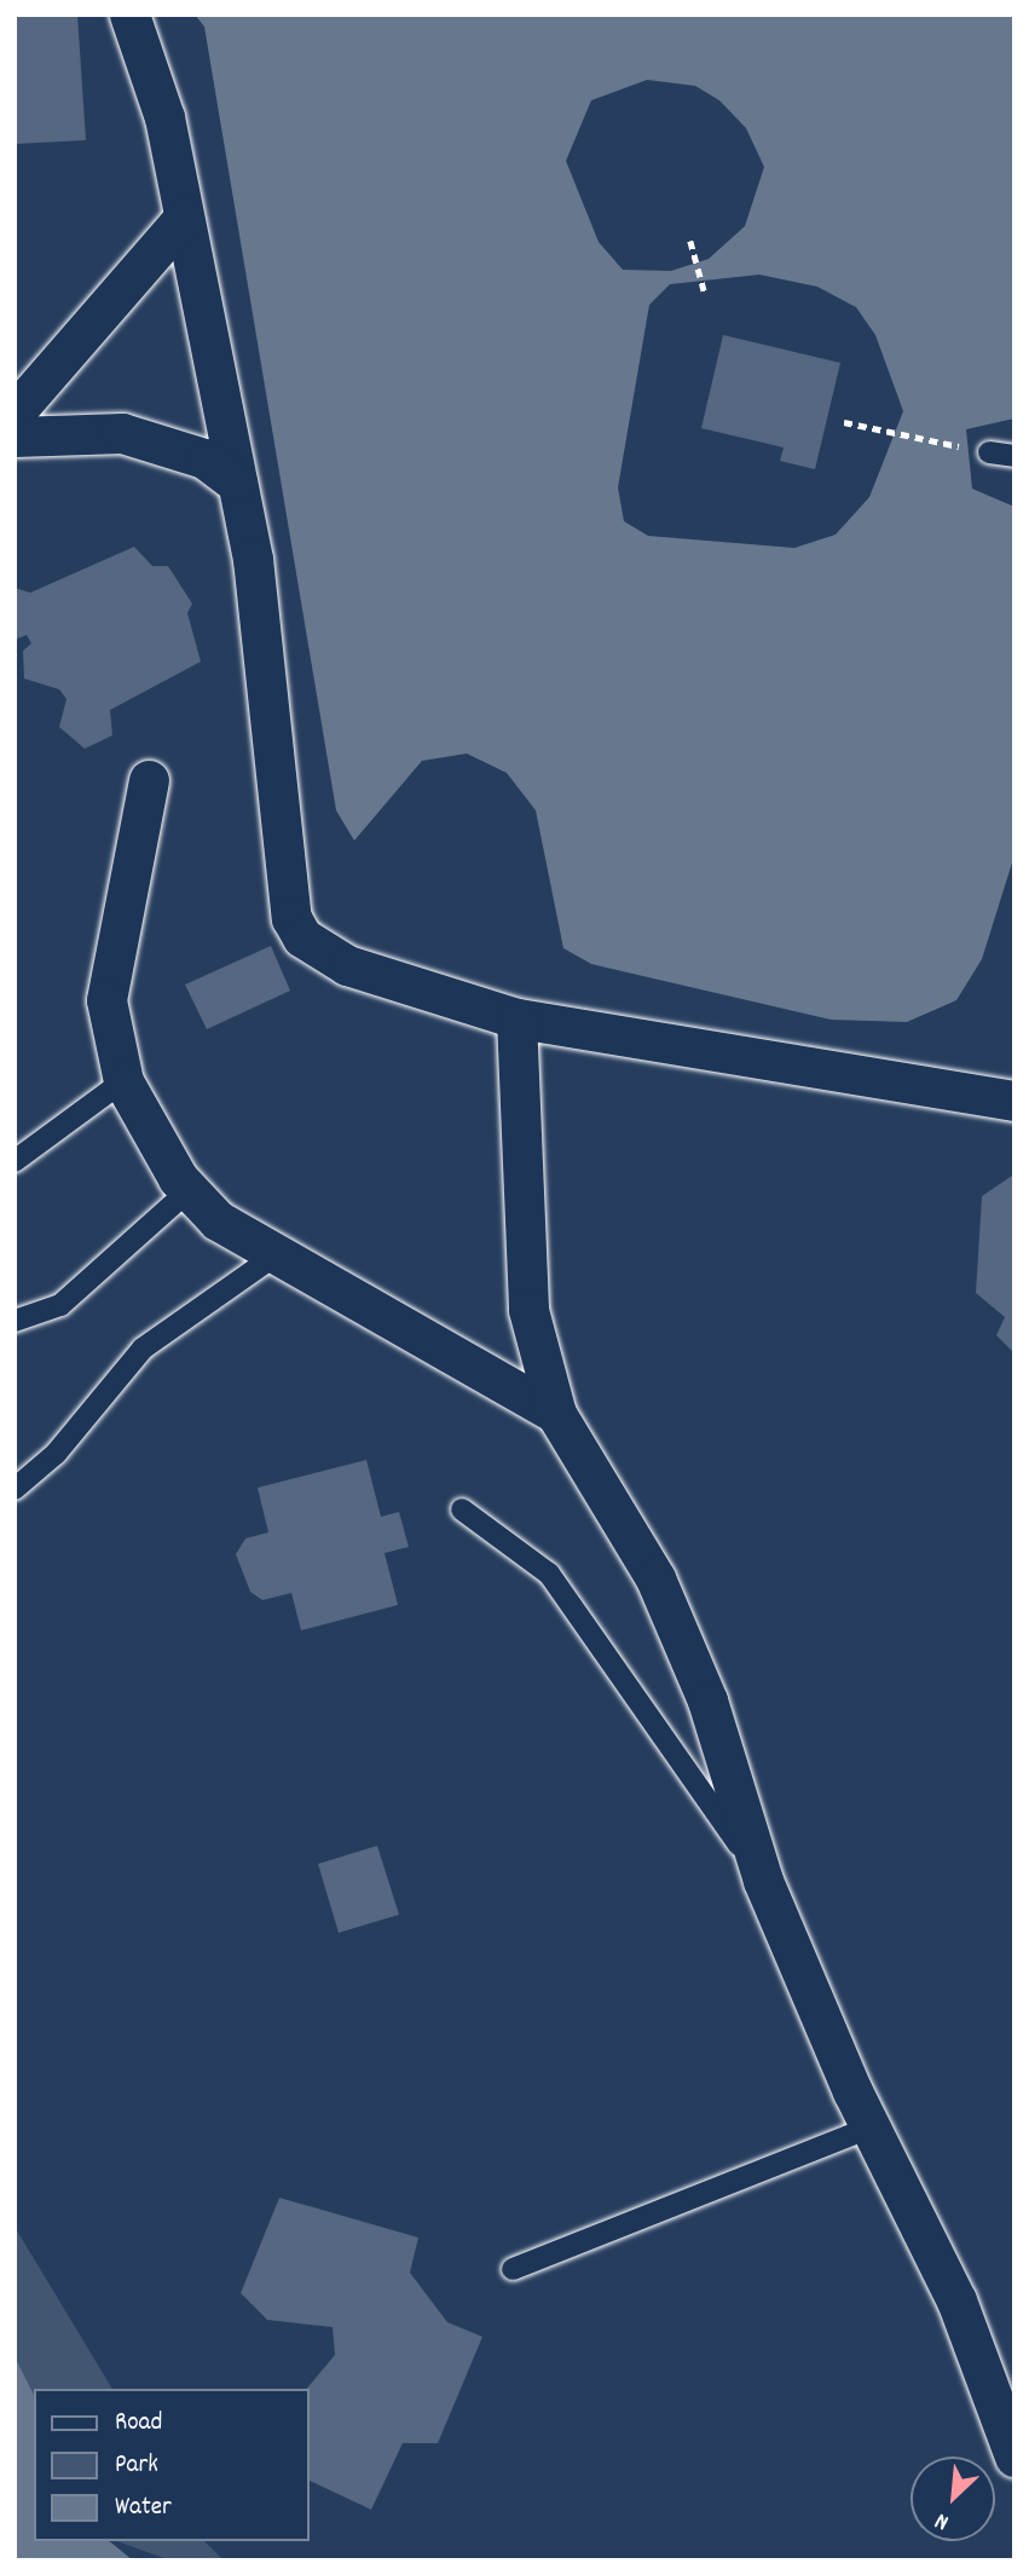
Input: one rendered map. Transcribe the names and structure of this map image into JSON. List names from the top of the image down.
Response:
{
  "legend": ["Road", "Park", "Water"],
  "north": "bottom left"
}
